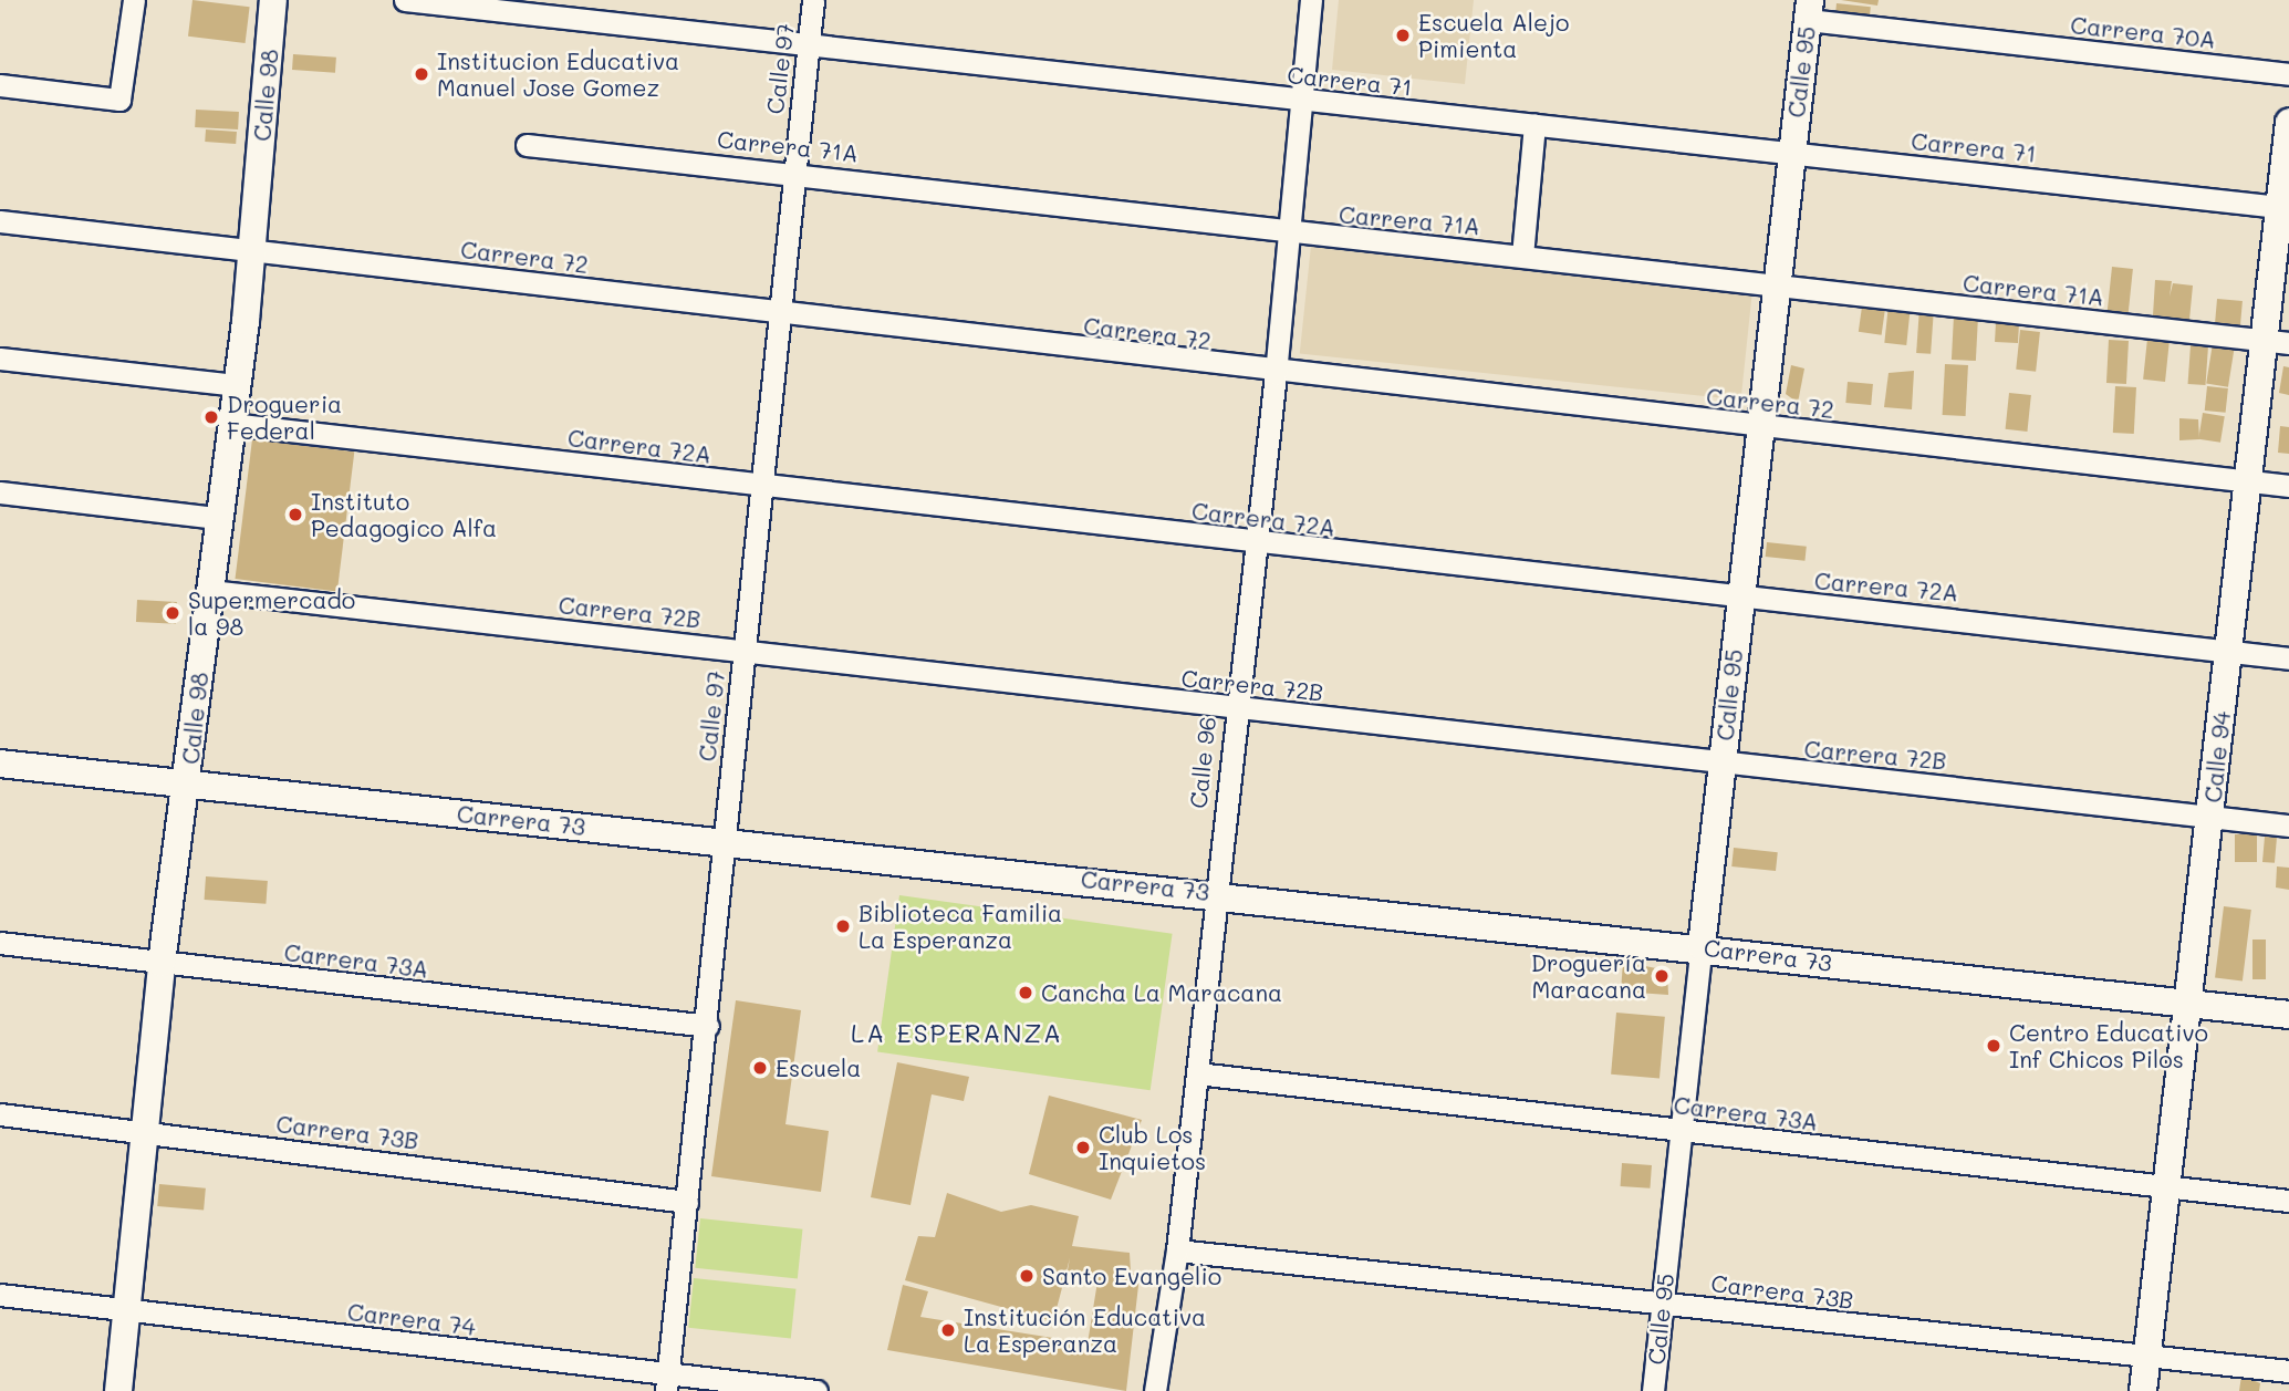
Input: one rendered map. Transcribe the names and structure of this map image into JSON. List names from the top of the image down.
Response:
{
  "streets": {
    "street": [
      "Carrera 70A",
      "Calle 97",
      "Calle 95",
      "Carrera 71",
      "Calle 98",
      "Carrera 71A",
      "Carrera 72",
      "Carrera 72A",
      "Carrera 72B",
      "Calle 94",
      "Calle 96",
      "Carrera 73",
      "Carrera 73A",
      "Carrera 73B",
      "Carrera 74"
    ]
  },
  "crossings": [
    ["Carrera 70A", "Calle 95"],
    ["Calle 97", "Carrera 71"],
    ["Calle 97", "Carrera 71A"],
    ["Calle 97", "Carrera 72"],
    ["Calle 97", "Carrera 72A"],
    ["Calle 97", "Carrera 72B"],
    ["Calle 97", "Carrera 73"],
    ["Calle 97", "Carrera 73A"],
    ["Calle 97", "Carrera 73B"],
    ["Calle 97", "Carrera 74"],
    ["Calle 95", "Carrera 71"],
    ["Calle 95", "Carrera 71A"],
    ["Calle 95", "Carrera 72"],
    ["Calle 95", "Carrera 72A"],
    ["Calle 95", "Carrera 72B"],
    ["Calle 95", "Carrera 73"],
    ["Calle 95", "Carrera 73A"],
    ["Calle 95", "Carrera 73B"],
    ["Carrera 71", "Calle 94"],
    ["Carrera 71", "Calle 96"],
    ["Calle 98", "Carrera 72"],
    ["Calle 98", "Carrera 72A"],
    ["Calle 98", "Carrera 72B"],
    ["Calle 98", "Carrera 73"],
    ["Calle 98", "Carrera 73A"],
    ["Calle 98", "Carrera 73B"],
    ["Calle 98", "Carrera 74"],
    ["Carrera 71A", "Calle 94"],
    ["Carrera 71A", "Calle 96"],
    ["Carrera 72", "Calle 94"],
    ["Carrera 72", "Calle 96"],
    ["Carrera 72A", "Calle 94"],
    ["Carrera 72A", "Calle 96"],
    ["Carrera 72B", "Calle 94"],
    ["Carrera 72B", "Calle 96"],
    ["Calle 94", "Carrera 73"],
    ["Calle 94", "Carrera 73A"],
    ["Calle 94", "Carrera 73B"],
    ["Calle 96", "Carrera 73"],
    ["Calle 96", "Carrera 73A"],
    ["Calle 96", "Carrera 73B"]
  ],
  "districts": ["LA ESPERANZA"],
  "places": [
    "Escuela Alejo Pimienta",
    "Institucion Educativa Manuel Jose Gomez",
    "Drogueria Federal",
    "Instituto Pedagogico Alfa",
    "Supermercado la 98",
    "Biblioteca Familia La Esperanza",
    "Droguería Maracana",
    "Cancha La Maracana",
    "Centro Educativo Inf Chicos Pilos",
    "Escuela",
    "Club Los Inquietos",
    "Santo Evangelio",
    "Institución Educativa La Esperanza"
  ]
}
